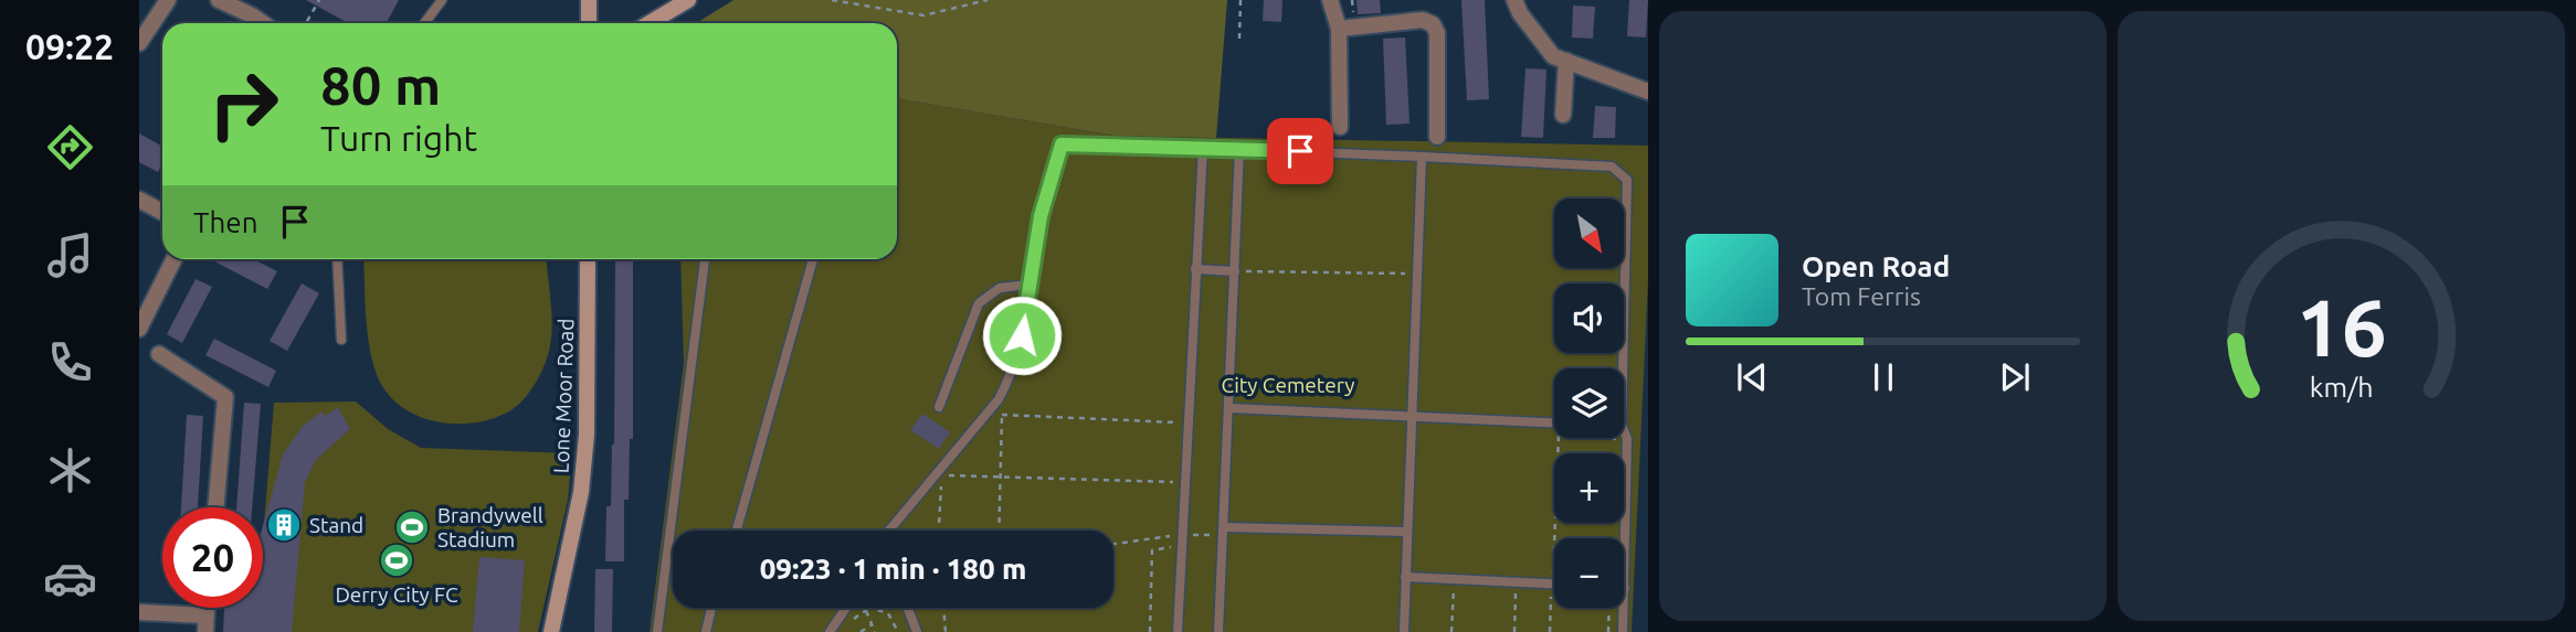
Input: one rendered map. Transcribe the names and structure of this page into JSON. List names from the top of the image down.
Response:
{
  "streets": {
    "main road": ["Lone Moor Road"]
  },
  "parks": ["City Cemetery"],
  "places": {
    "building": ["Stand"],
    "sports": ["Brandywell Stadium", "Derry City FC"]
  },
  "north": "bottom right",
  "page": {
    "tabs": "09:22",
    "turn": ["80 m", "Turn right"],
    "then": "Then",
    "map_buttons": ["+", "−"],
    "song": ["Open Road", "Tom Ferris"],
    "limit": "20",
    "trip": "09:23 · 1 min · 180 m",
    "gauge": ["16", "km/h"]
  }
}
